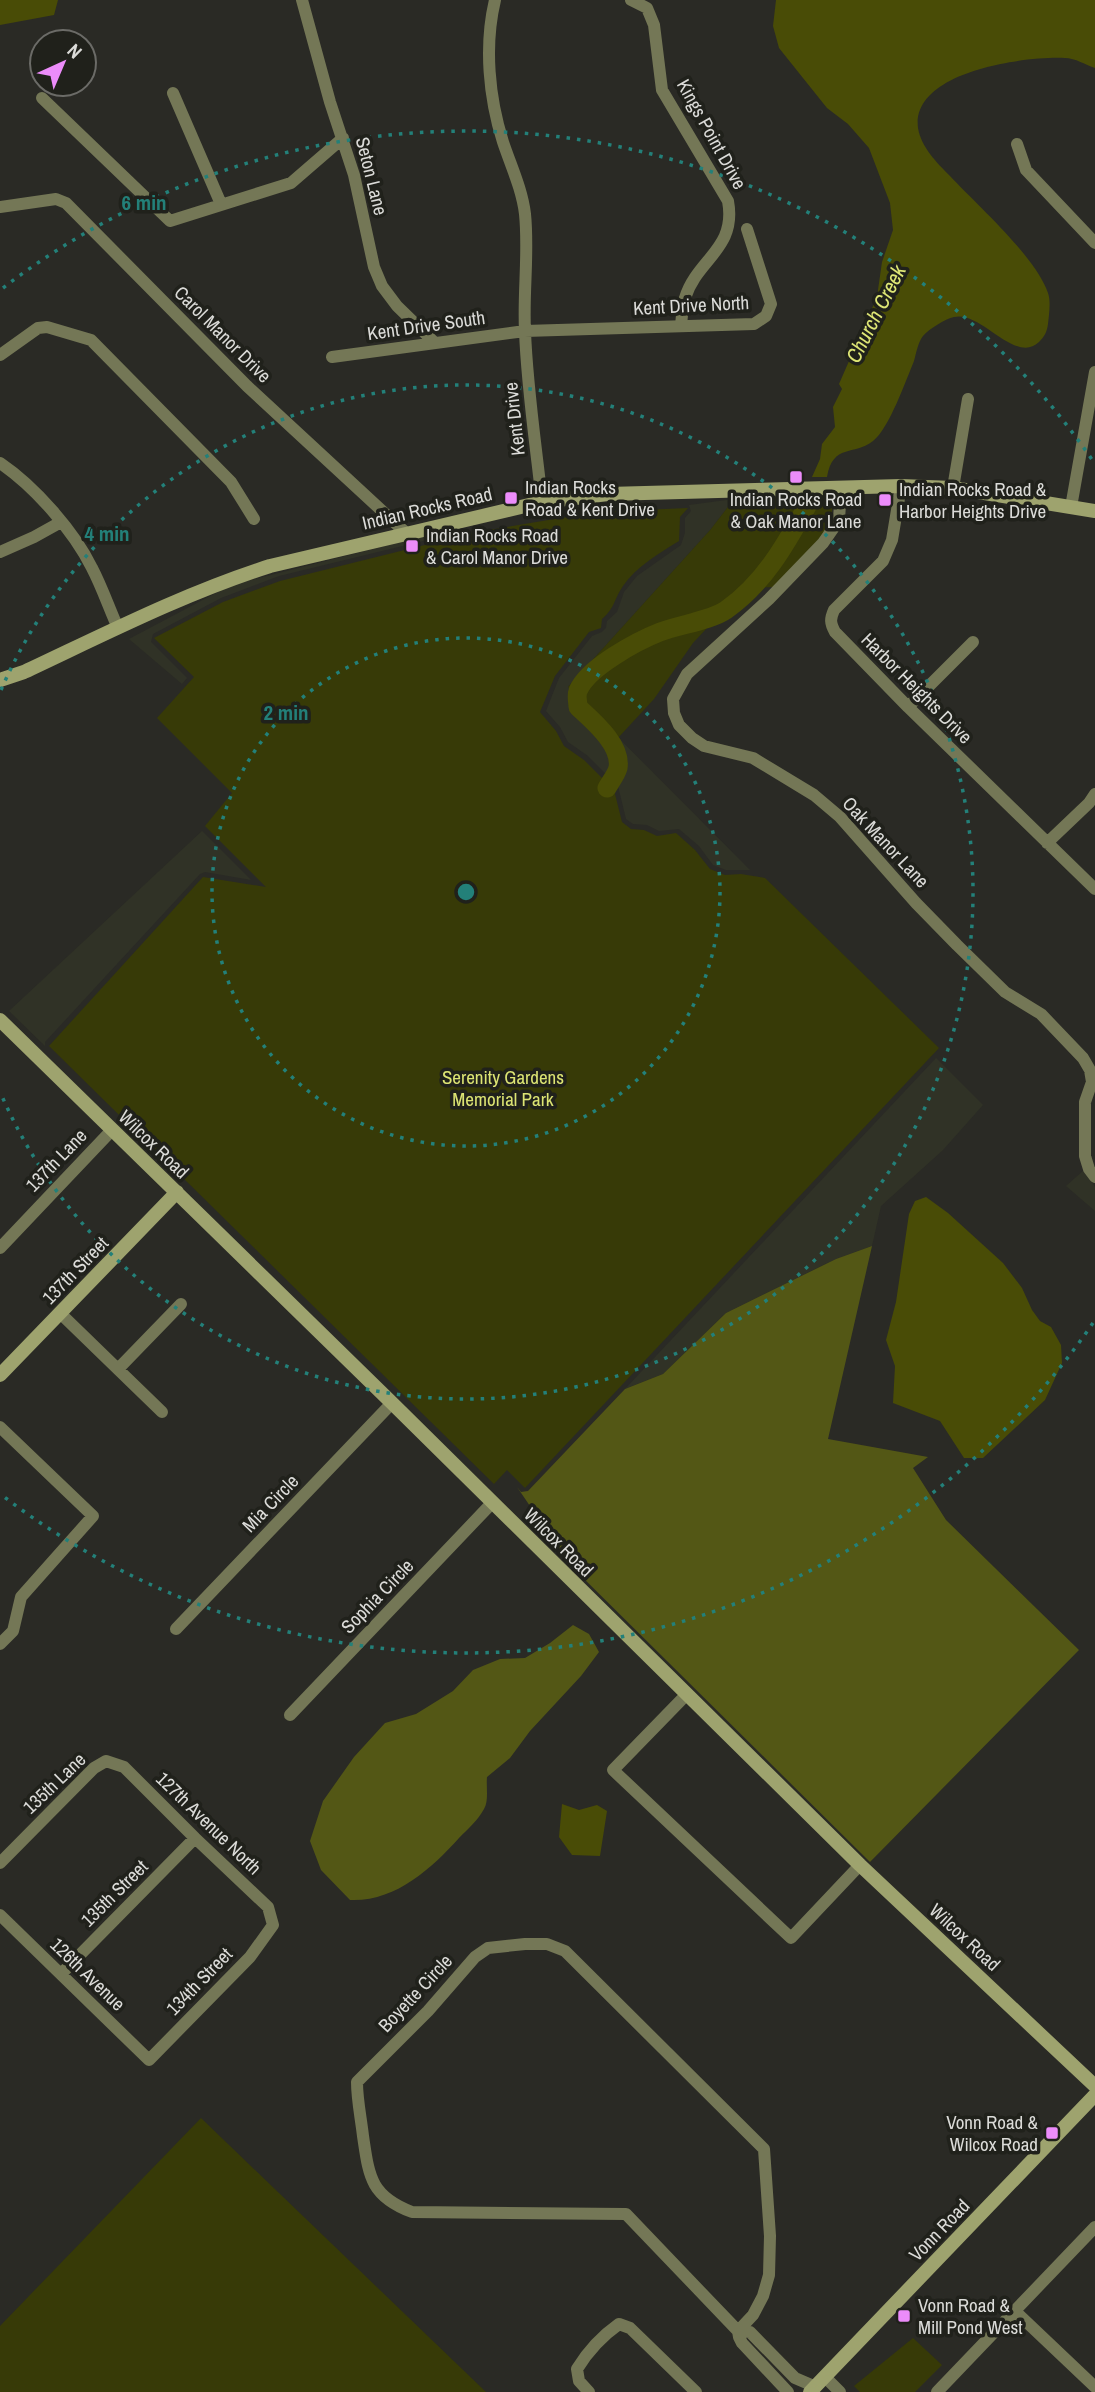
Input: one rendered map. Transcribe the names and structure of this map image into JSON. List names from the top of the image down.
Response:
{
  "streets": {
    "street": [
      "Kings Point Drive",
      "Seton Lane",
      "Kent Drive North",
      "Kent Drive South",
      "Carol Manor Drive",
      "Kent Drive",
      "Indian Rocks Road",
      "Harbor Heights Drive",
      "Oak Manor Lane",
      "Wilcox Road",
      "137th Lane",
      "137th Street",
      "Mia Circle",
      "Sophia Circle",
      "135th Lane",
      "127th Avenue North",
      "135th Street",
      "126th Avenue",
      "134th Street",
      "Boyette Circle",
      "Vonn Road"
    ]
  },
  "crossings": [
    ["Kings Point Drive", "Kent Drive North"],
    ["Seton Lane", "Kent Drive South"],
    ["Kent Drive North", "Kent Drive South"],
    ["Kent Drive North", "Kent Drive"],
    ["Kent Drive South", "Kent Drive"],
    ["Carol Manor Drive", "Indian Rocks Road"],
    ["Kent Drive", "Indian Rocks Road"],
    ["Indian Rocks Road", "Harbor Heights Drive"],
    ["Indian Rocks Road", "Oak Manor Lane"],
    ["Wilcox Road", "137th Lane"],
    ["Wilcox Road", "137th Street"],
    ["Wilcox Road", "Mia Circle"],
    ["Wilcox Road", "Sophia Circle"],
    ["135th Lane", "127th Avenue North"],
    ["127th Avenue North", "135th Street"],
    ["127th Avenue North", "134th Street"],
    ["135th Street", "126th Avenue"],
    ["126th Avenue", "134th Street"],
    ["Boyette Circle", "Vonn Road"]
  ],
  "water": ["Church Creek"],
  "parks": ["Serenity Gardens Memorial Park"],
  "places": {
    "transit": [
      "Indian Rocks Road & Oak Manor Lane",
      "Indian Rocks Road & Kent Drive",
      "Indian Rocks Road & Harbor Heights Drive",
      "Indian Rocks Road & Carol Manor Drive",
      "Vonn Road & Wilcox Road",
      "Vonn Road & Mill Pond West"
    ]
  },
  "north": "top right",
  "rings": ["6 min", "4 min", "2 min"]
}
